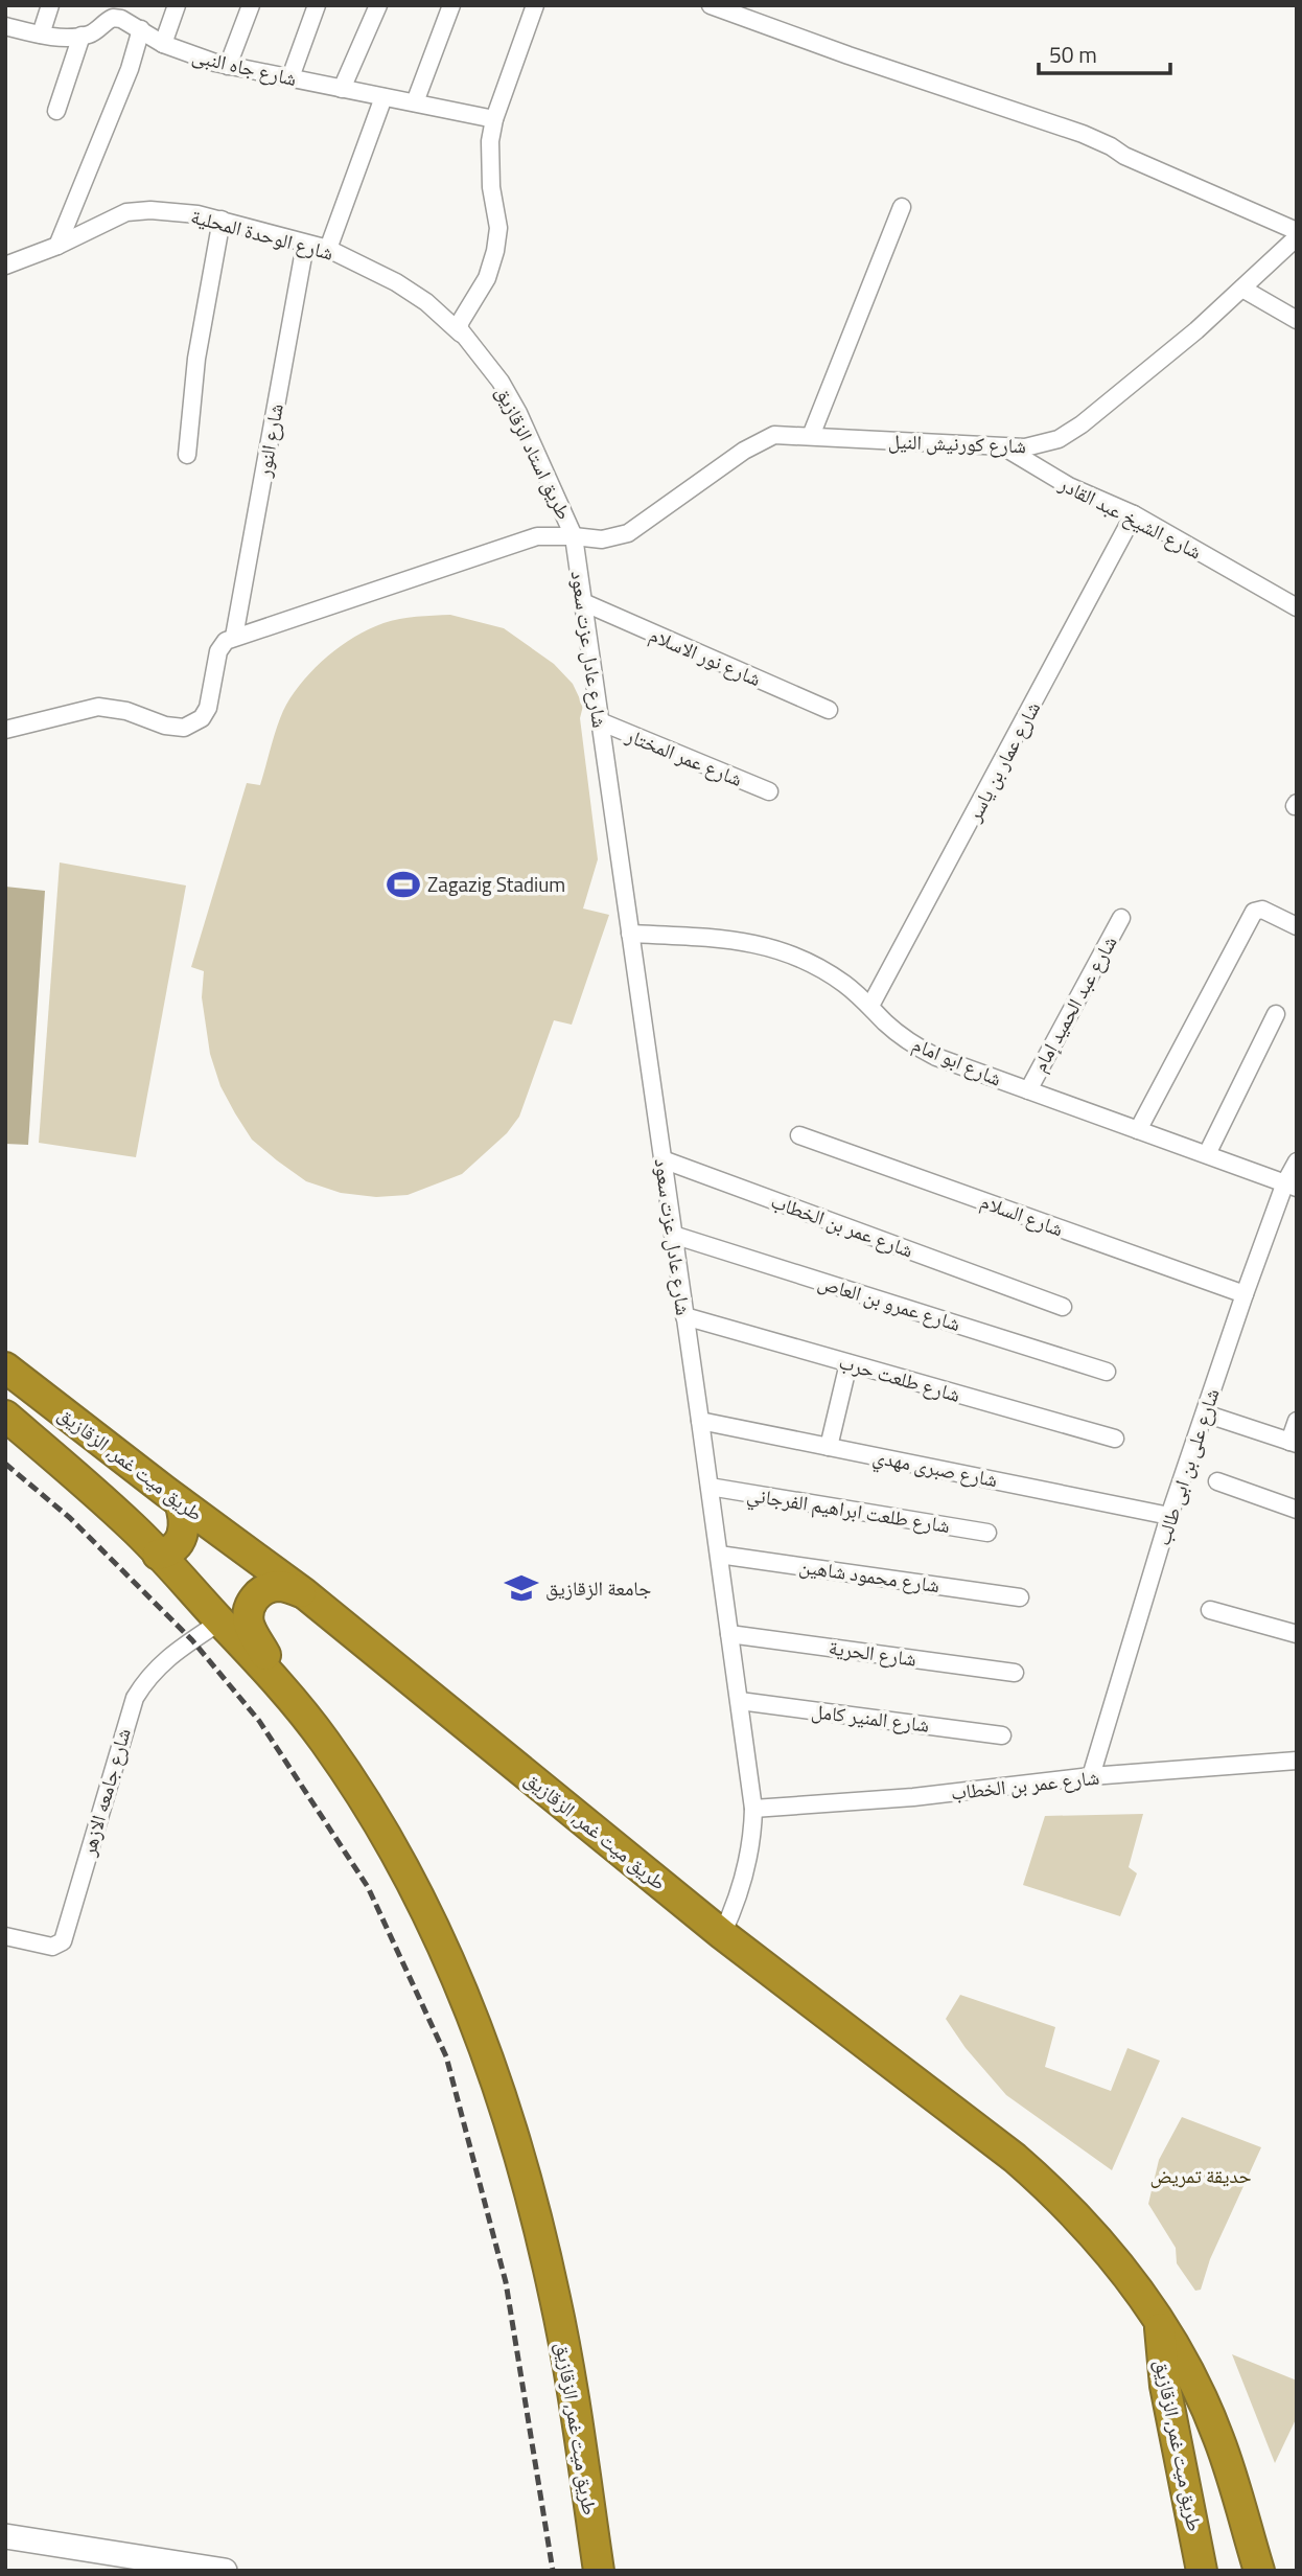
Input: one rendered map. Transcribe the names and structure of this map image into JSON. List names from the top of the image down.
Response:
{
  "streets": {
    "highway": ["طريق ميت غمر, الزقازيق"],
    "street": [
      "شارع جاه النبى",
      "شارع الوحدة المحلية",
      "شارع النور",
      "شارع كورنيش النيل",
      "طريق استاد الزقازيق",
      "شارع الشيخ عبد القادر",
      "شارع عادل عزت سعود",
      "شارع نور الاسلام",
      "شارع عمر المختار",
      "شارع عمار بن ياسر",
      "شارع عبد الحميد إمام",
      "شارع ابو امام",
      "شارع السلام",
      "شارع عمر بن الخطاب",
      "شارع عمرو بن العاص",
      "شارع طلعت حرب",
      "شارع على بن ابى طالب",
      "شارع صبرى مهدي",
      "شارع طلعت ابراهيم الفرجاني",
      "شارع محمود شاهين",
      "شارع الحرية",
      "شارع المنير كامل",
      "شارع جامعه الازهر"
    ]
  },
  "crossings": [
    ["شارع الوحدة المحلية", "شارع النور"],
    ["شارع الوحدة المحلية", "طريق استاد الزقازيق"],
    ["شارع النور", "شارع كورنيش النيل"],
    ["شارع كورنيش النيل", "طريق استاد الزقازيق"],
    ["شارع كورنيش النيل", "شارع الشيخ عبد القادر"],
    ["شارع كورنيش النيل", "شارع عادل عزت سعود"],
    ["طريق استاد الزقازيق", "شارع عادل عزت سعود"],
    ["شارع الشيخ عبد القادر", "شارع عمار بن ياسر"],
    ["شارع عادل عزت سعود", "شارع نور الاسلام"],
    ["شارع عادل عزت سعود", "شارع عمر المختار"],
    ["شارع عادل عزت سعود", "شارع ابو امام"],
    ["شارع عادل عزت سعود", "شارع عمر بن الخطاب"],
    ["شارع عادل عزت سعود", "شارع عمرو بن العاص"],
    ["شارع عادل عزت سعود", "شارع طلعت حرب"],
    ["شارع عادل عزت سعود", "طريق ميت غمر, الزقازيق"],
    ["شارع عادل عزت سعود", "شارع صبرى مهدي"],
    ["شارع عادل عزت سعود", "شارع طلعت ابراهيم الفرجاني"],
    ["شارع عادل عزت سعود", "شارع محمود شاهين"],
    ["شارع عادل عزت سعود", "شارع الحرية"],
    ["شارع عادل عزت سعود", "شارع المنير كامل"],
    ["شارع عمار بن ياسر", "شارع ابو امام"],
    ["شارع عبد الحميد إمام", "شارع ابو امام"],
    ["شارع ابو امام", "شارع على بن ابى طالب"],
    ["شارع السلام", "شارع على بن ابى طالب"],
    ["شارع عمر بن الخطاب", "شارع على بن ابى طالب"],
    ["طريق ميت غمر, الزقازيق", "شارع جامعه الازهر"],
    ["شارع على بن ابى طالب", "شارع صبرى مهدي"]
  ],
  "parks": ["حديقة تمريض"],
  "places": {
    "sports": ["Zagazig Stadium"],
    "school or university": ["جامعة الزقازيق"]
  },
  "scale_bar": "50 m"
}
